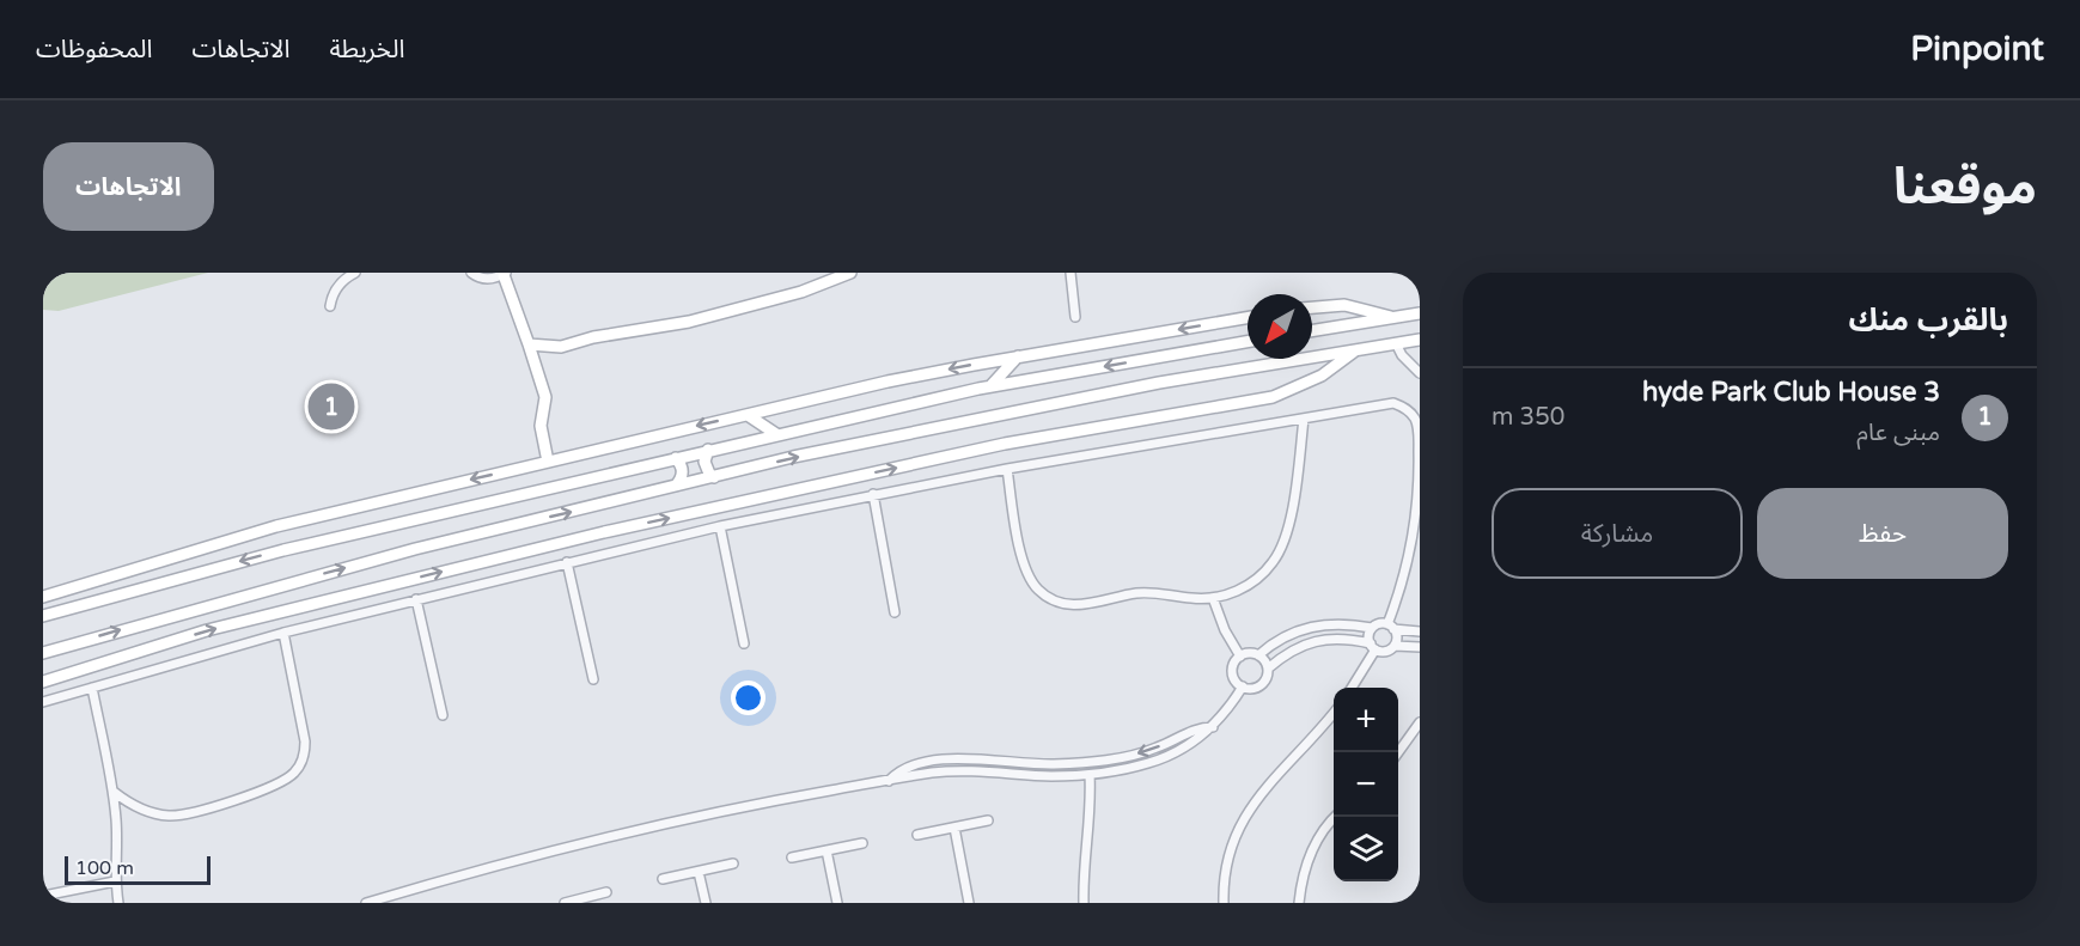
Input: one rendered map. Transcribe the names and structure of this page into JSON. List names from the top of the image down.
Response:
{
  "scale_bar": "100 m",
  "north": "bottom left",
  "page": {
    "header": "Pinpoint",
    "nav": ["الخريطة", "الاتجاهات", "المحفوظات"],
    "title": "موقعنا",
    "buttons": [
      "الاتجاهات",
      ["حفظ", "مشاركة"]
    ],
    "heading": "بالقرب منك",
    "list": [
      {
        "mark": "1",
        "name": "hyde Park Club House 3",
        "note": "مبنى عام",
        "value": "350 m"
      }
    ],
    "pins": "1",
    "map_buttons": ["+", "−"],
    "scale": "100 m"
  }
}
